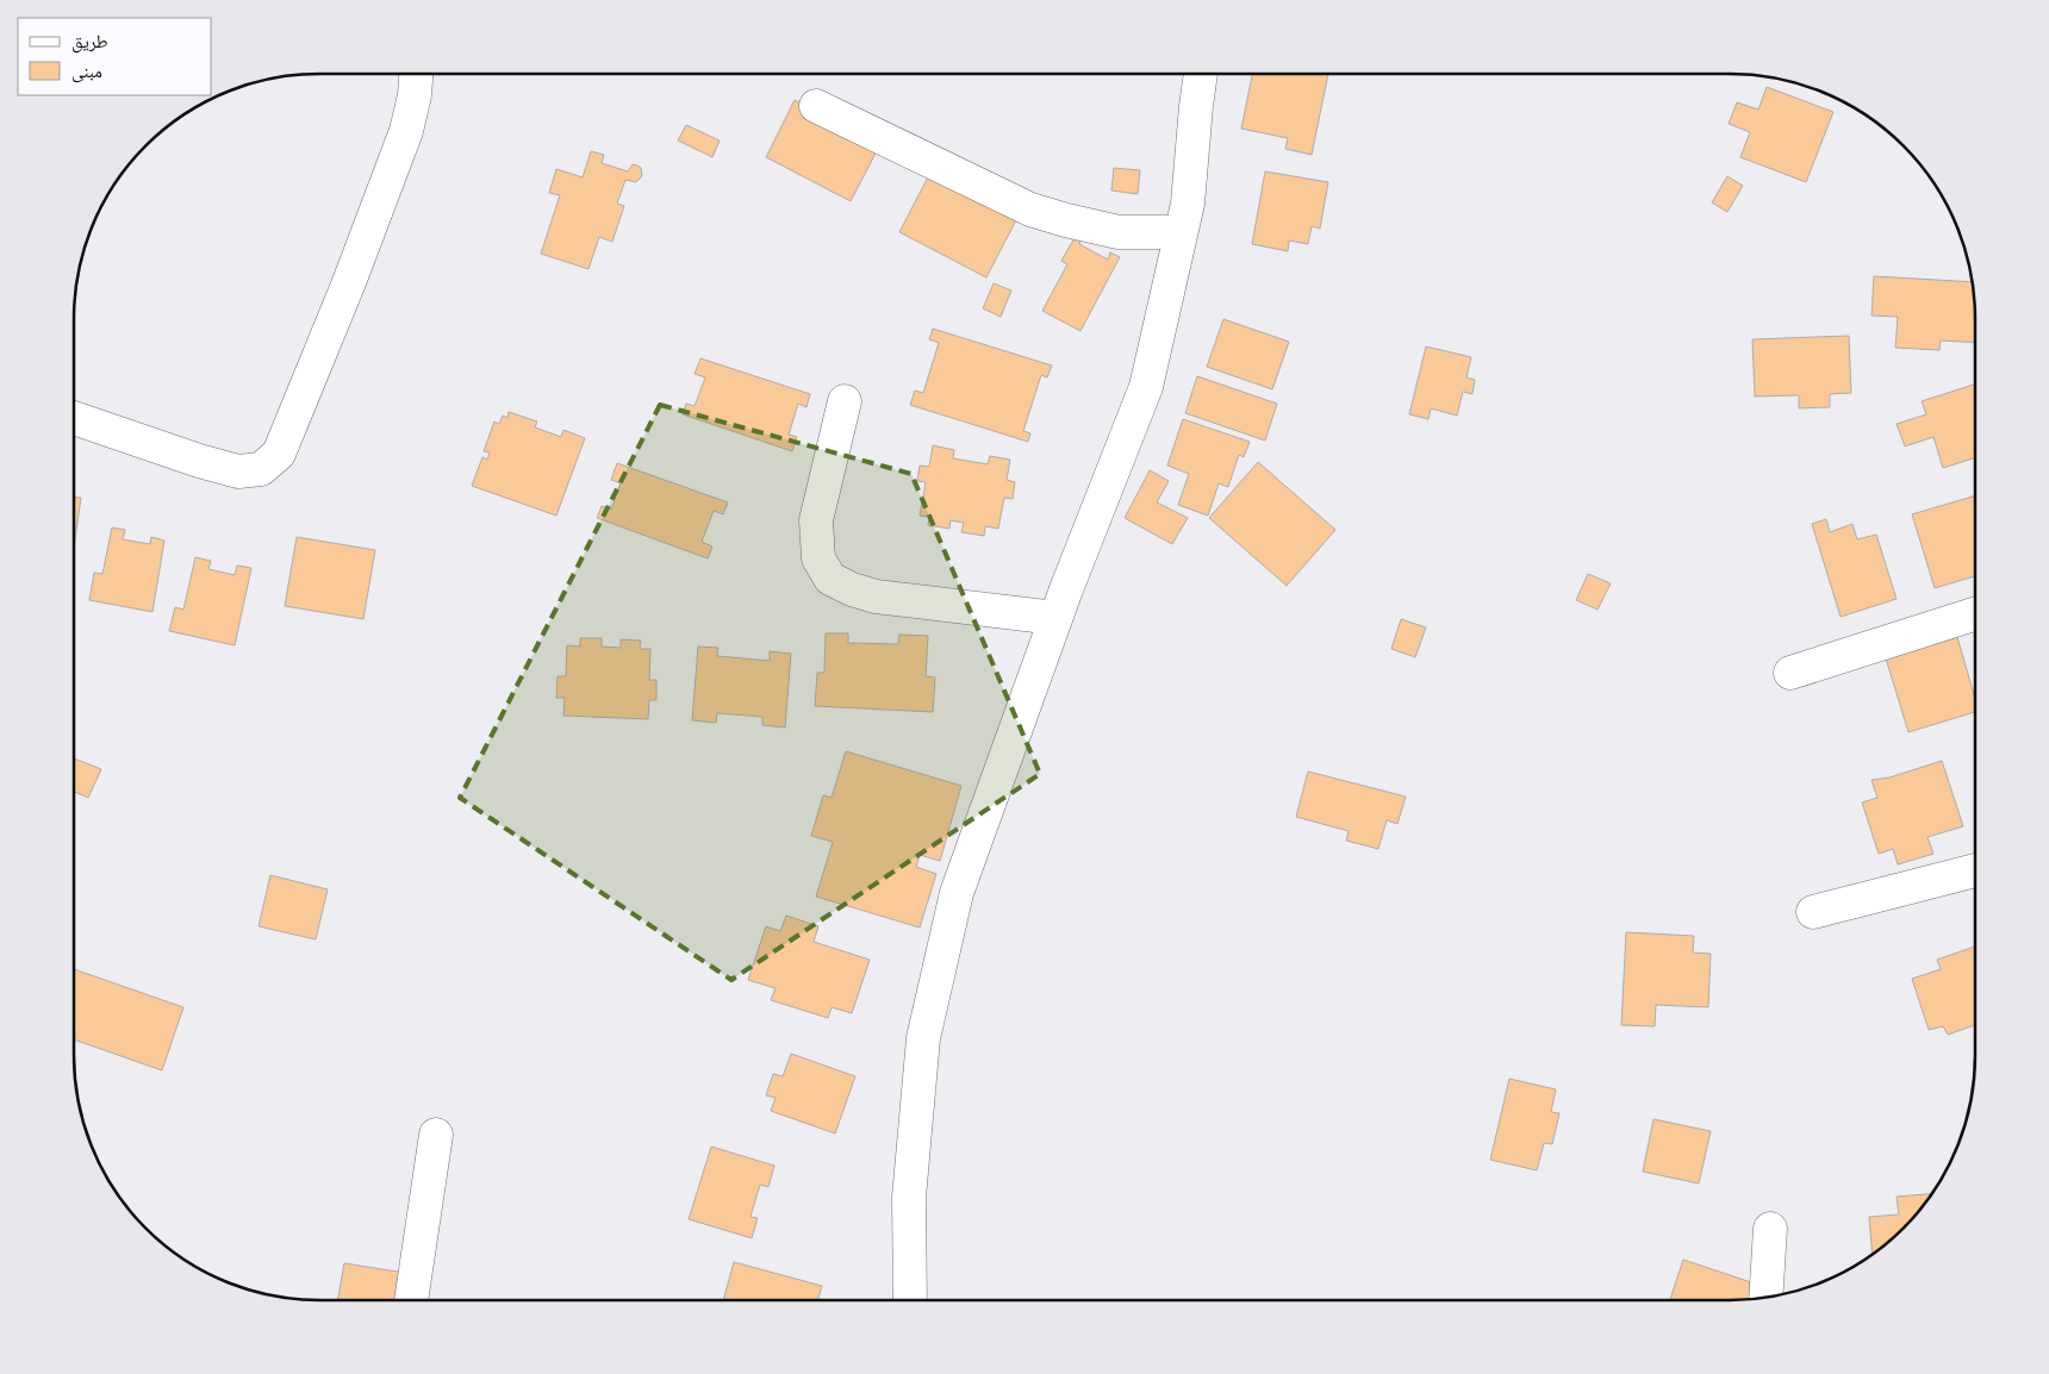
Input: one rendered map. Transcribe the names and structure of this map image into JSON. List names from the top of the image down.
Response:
{
  "legend": ["طريق", "مبنى"]
}
